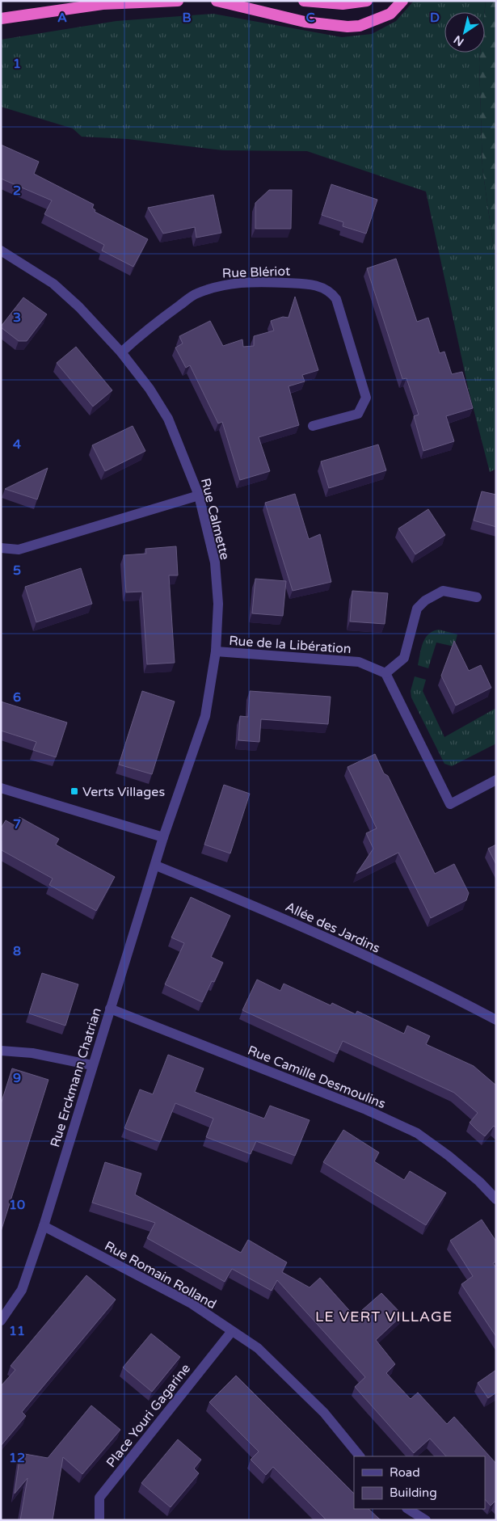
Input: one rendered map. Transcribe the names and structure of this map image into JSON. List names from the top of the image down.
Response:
{
  "streets": {
    "street": [
      "Rue Blériot",
      "Rue Calmette",
      "Rue de la Libération",
      "Allée des Jardins",
      "Rue Camille Desmoulins",
      "Rue Erckmann Chatrian",
      "Rue Romain Rolland",
      "Place Youri Gagarine"
    ]
  },
  "crossings": [
    ["Rue Blériot", "Rue Calmette"],
    ["Rue Calmette", "Rue de la Libération"],
    ["Rue Calmette", "Rue Erckmann Chatrian"],
    ["Allée des Jardins", "Rue Erckmann Chatrian"],
    ["Rue Camille Desmoulins", "Rue Erckmann Chatrian"],
    ["Rue Erckmann Chatrian", "Rue Romain Rolland"],
    ["Rue Romain Rolland", "Place Youri Gagarine"]
  ],
  "districts": ["LE VERT VILLAGE"],
  "places": {
    "transit": ["Verts Villages"]
  },
  "legend": ["Road", "Building"],
  "north": "bottom left",
  "grid": {
    "columns": [
      "A",
      "B",
      "C",
      "D"
    ],
    "rows": [
      "1",
      "2",
      "3",
      "4",
      "5",
      "6",
      "7",
      "8",
      "9",
      "10",
      "11",
      "12"
    ]
  }
}
